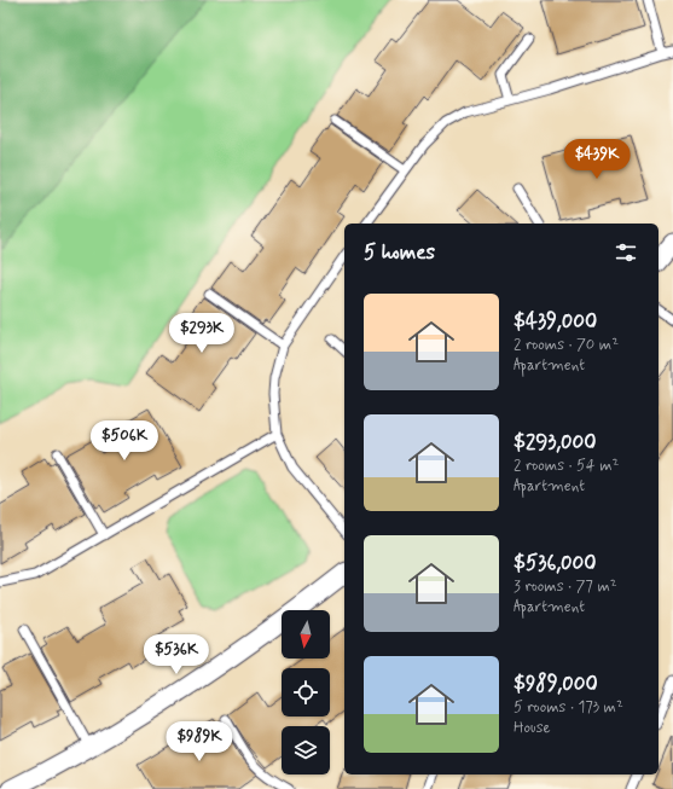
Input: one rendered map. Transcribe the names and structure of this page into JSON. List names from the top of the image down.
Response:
{
  "north": "bottom",
  "page": {
    "price": [
      "$439K",
      "$293K",
      "$506K",
      "$536K",
      "$989K"
    ],
    "heading": "5 homes",
    "list": [
      {
        "name": "$439,000",
        "note": "2 rooms · 70 m² · Apartment"
      },
      {
        "name": "$293,000",
        "note": "2 rooms · 54 m² · Apartment"
      },
      {
        "name": "$536,000",
        "note": "3 rooms · 77 m² · Apartment"
      },
      {
        "name": "$989,000",
        "note": "5 rooms · 173 m² · House"
      }
    ]
  }
}
